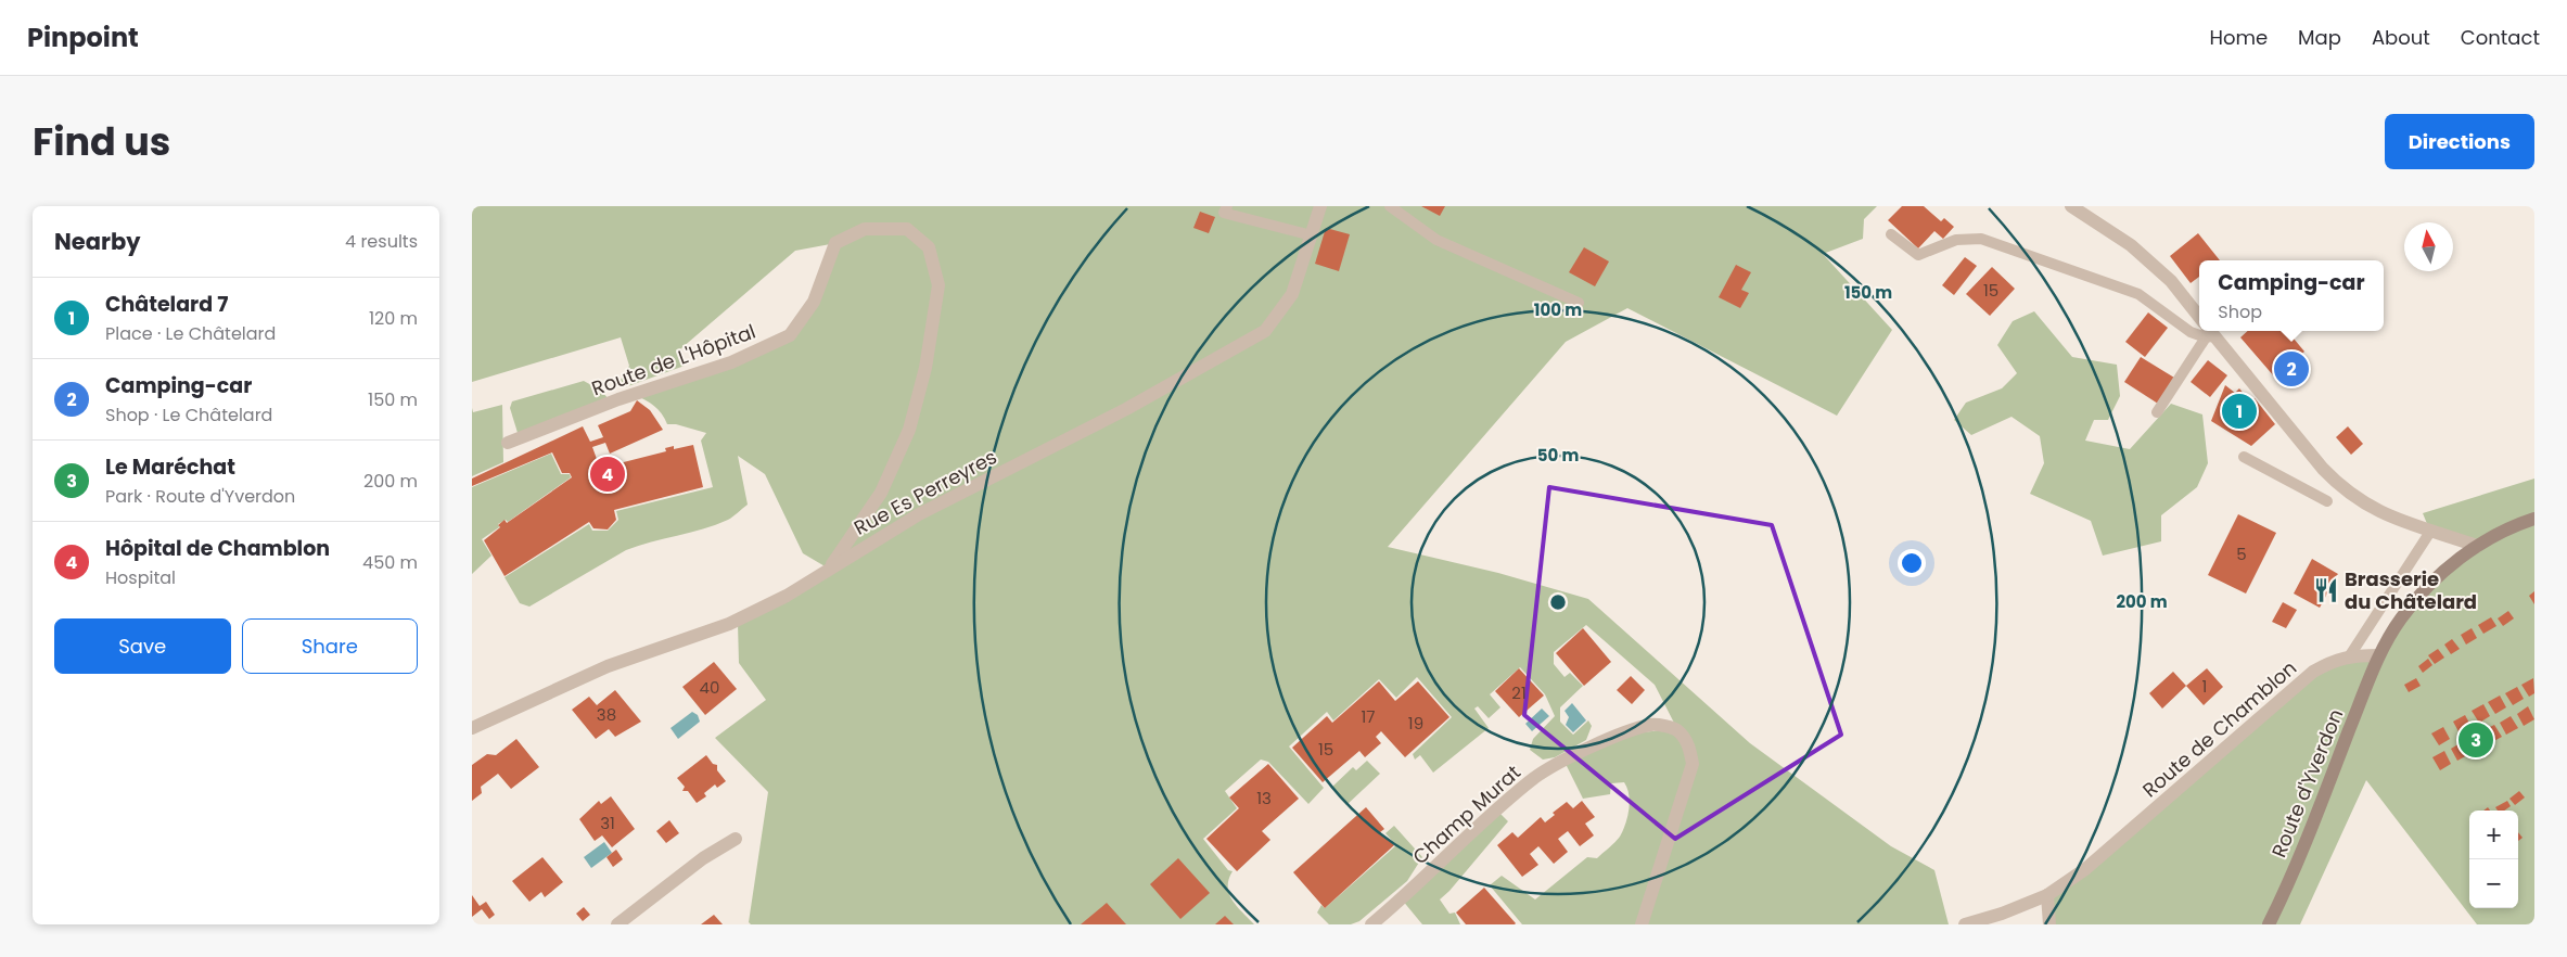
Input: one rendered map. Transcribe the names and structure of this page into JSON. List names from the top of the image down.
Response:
{
  "streets": {
    "main road": ["Route d'Yverdon"],
    "street": [
      "Route de L'Hôpital",
      "Rue Es Perreyres",
      "Route de Chamblon",
      "Champ Murat"
    ]
  },
  "crossings": [
    ["Route de L'Hôpital", "Rue Es Perreyres"],
    ["Route de Chamblon", "Route d'Yverdon"]
  ],
  "places": {
    "restaurant": ["Brasserie du Châtelard"]
  },
  "house_numbers": [
    "15",
    "5",
    "1",
    "40",
    "21",
    "38",
    "17",
    "19",
    "15",
    "13",
    "31"
  ],
  "north": "top",
  "page": {
    "header": "Pinpoint",
    "nav": [
      "Home",
      "Map",
      "About",
      "Contact"
    ],
    "title": "Find us",
    "buttons": [
      "Directions",
      ["Save", "Share"]
    ],
    "heading": ["Nearby", "4 results"],
    "popup": ["Camping-car", "Shop"],
    "list": [
      {
        "mark": "1",
        "name": "Châtelard 7",
        "note": "Place · Le Châtelard",
        "value": "120 m"
      },
      {
        "mark": "2",
        "name": "Camping-car",
        "note": "Shop · Le Châtelard",
        "value": "150 m"
      },
      {
        "mark": "3",
        "name": "Le Maréchat",
        "note": "Park · Route d'Yverdon",
        "value": "200 m"
      },
      {
        "mark": "4",
        "name": "Hôpital de Chamblon",
        "note": "Hospital",
        "value": "450 m"
      }
    ],
    "pins": [
      "2",
      "1",
      "4",
      "3"
    ],
    "map_buttons": ["+", "−"]
  },
  "rings": [
    "150 m",
    "100 m",
    "50 m",
    "200 m"
  ]
}
